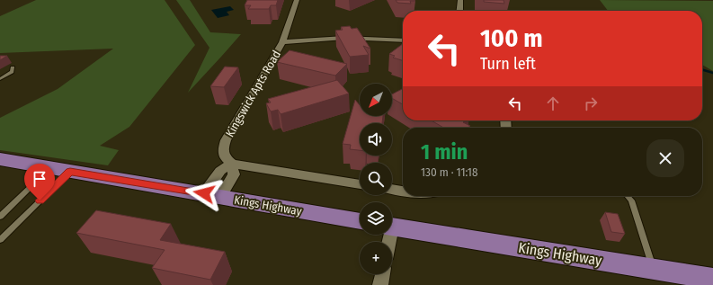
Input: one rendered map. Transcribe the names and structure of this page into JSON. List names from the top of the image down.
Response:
{
  "streets": {
    "main road": ["Kings Highway"],
    "street": ["Kingswick Apts Road"]
  },
  "north": "bottom left",
  "page": {
    "turn": ["100 m", "Turn left"],
    "map_buttons": "+",
    "heading": ["1 min", "130 m · 11:18"]
  }
}
